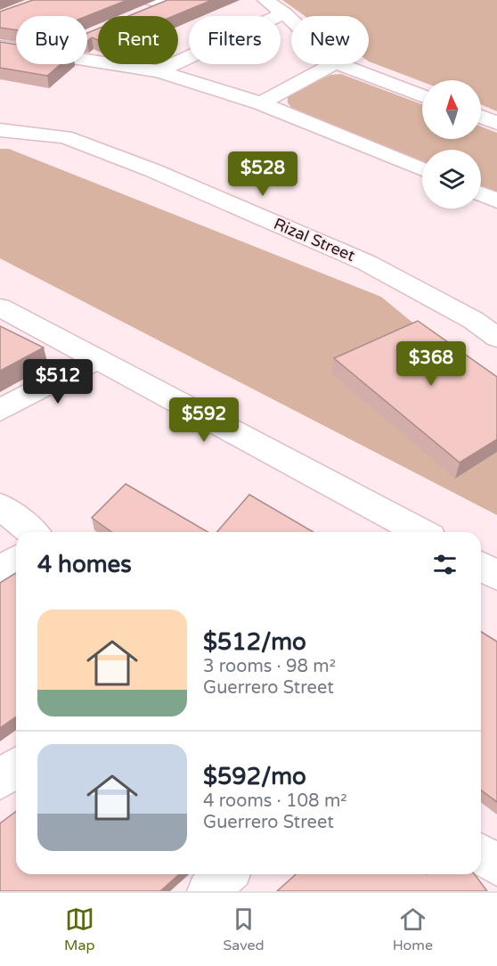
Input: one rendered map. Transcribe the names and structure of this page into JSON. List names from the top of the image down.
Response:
{
  "streets": {
    "street": ["Rizal Street"]
  },
  "north": "top",
  "page": {
    "chip": [
      "Buy",
      "Rent",
      "Filters",
      "New"
    ],
    "price": [
      "$528",
      "$368",
      "$512",
      "$592"
    ],
    "heading": "4 homes",
    "list": [
      {
        "name": "$512/mo",
        "note": "3 rooms · 98 m² · Guerrero Street"
      },
      {
        "name": "$592/mo",
        "note": "4 rooms · 108 m² · Guerrero Street"
      }
    ],
    "tabs": ["Map", "Saved", "Home"]
  }
}
